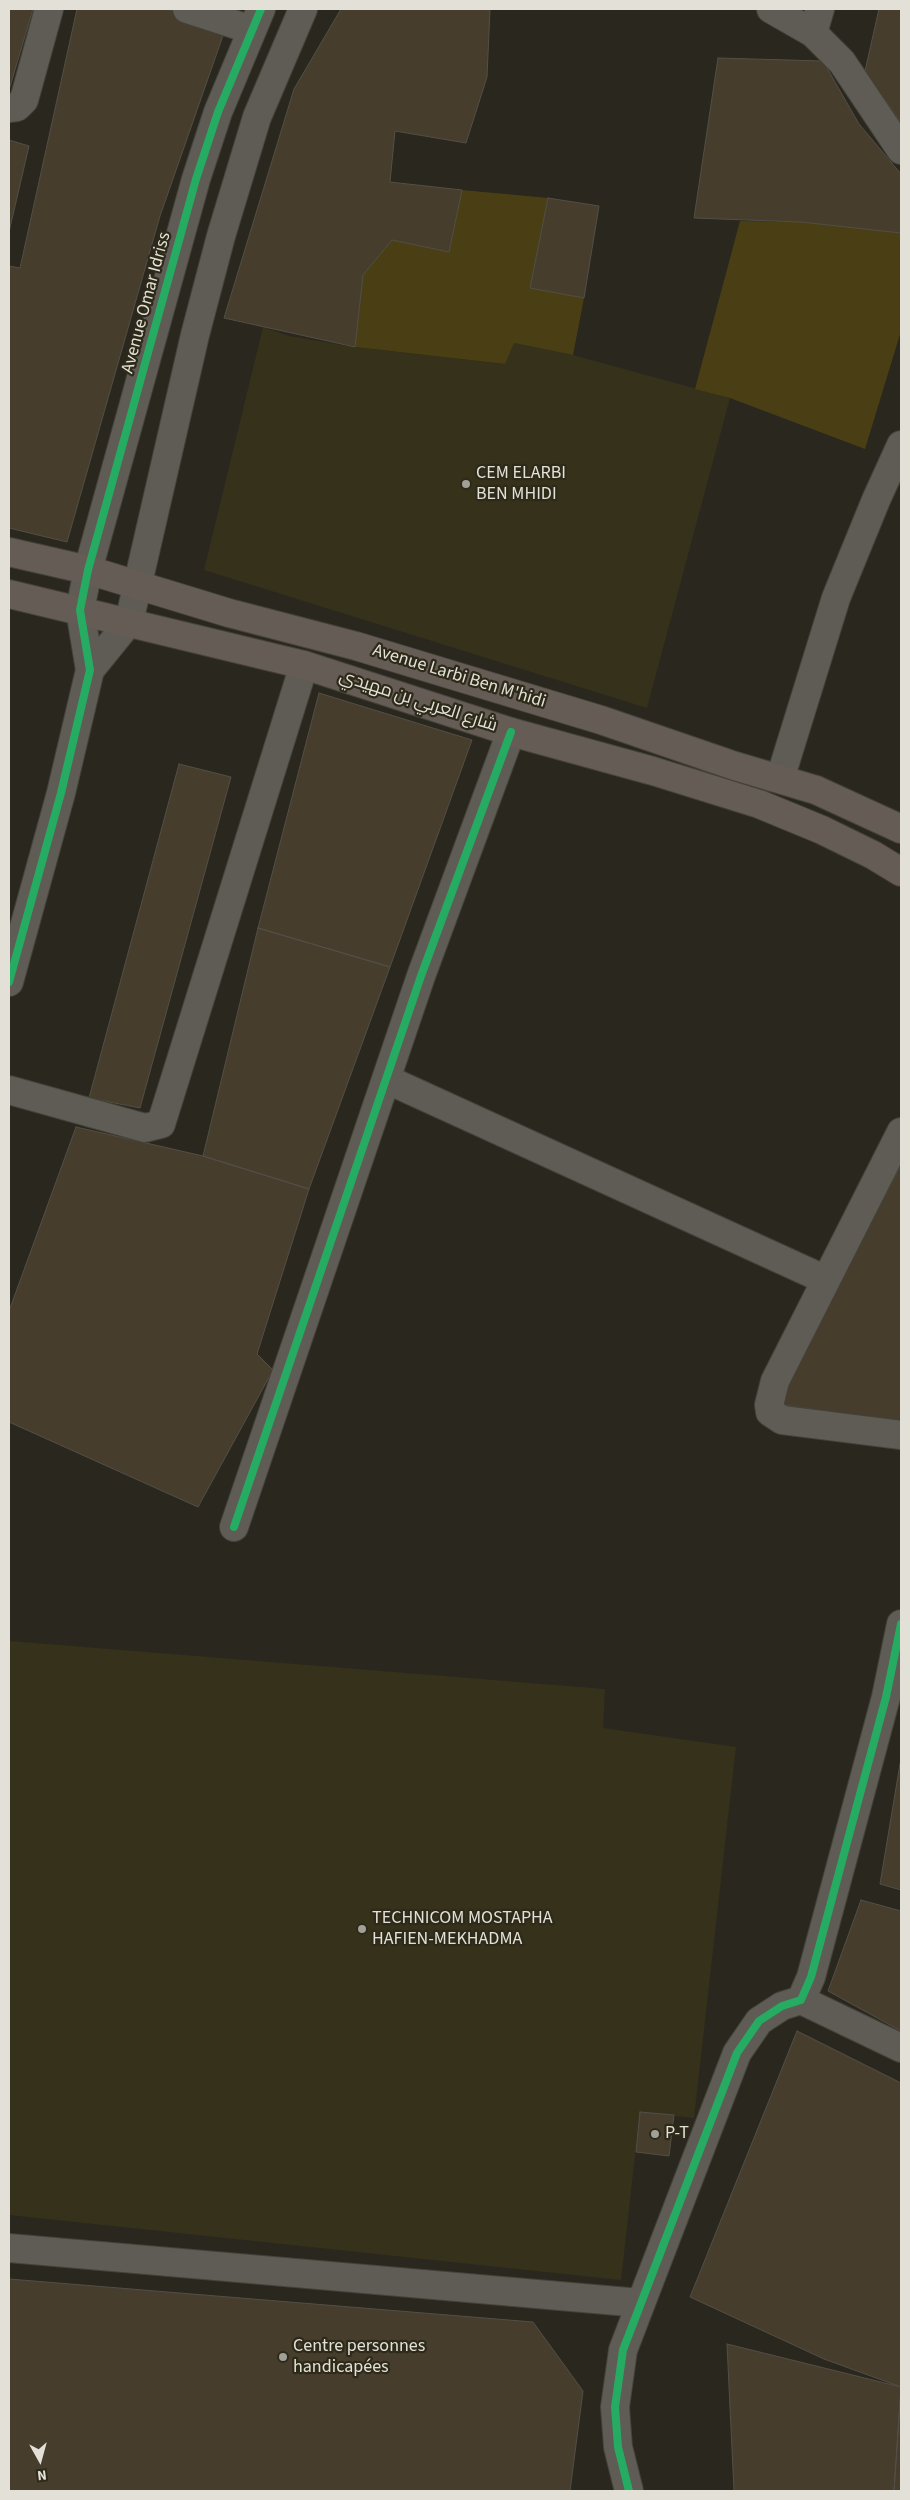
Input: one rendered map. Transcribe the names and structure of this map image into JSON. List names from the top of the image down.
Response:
{
  "streets": {
    "main road": ["Avenue Larbi Ben M'hidi", "شارع العربي بن مهيدي"],
    "street": ["Avenue Omar Idriss"]
  },
  "crossings": [
    ["Avenue Omar Idriss", "Avenue Larbi Ben M'hidi"],
    ["Avenue Omar Idriss", "شارع العربي بن مهيدي"]
  ],
  "places": [
    "CEM ELARBI BEN MHIDI",
    "TECHNICOM MOSTAPHA HAFIEN-MEKHADMA",
    "P-T",
    "Centre personnes handicapées"
  ],
  "north": "bottom"
}
